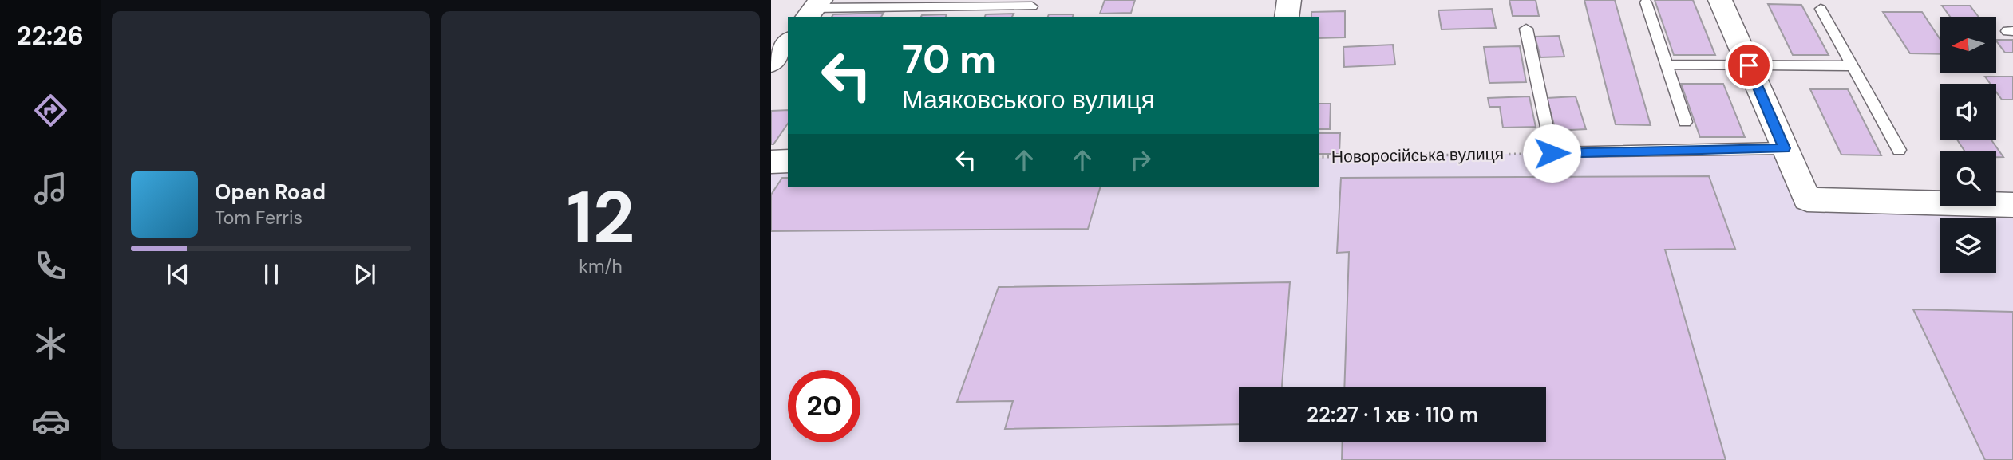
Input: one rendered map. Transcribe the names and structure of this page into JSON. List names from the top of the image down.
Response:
{
  "streets": {
    "path": ["Новоросійська вулиця"]
  },
  "north": "left",
  "page": {
    "tabs": "22:26",
    "tile": ["12", "km/h"],
    "turn": ["70 m", "Маяковського вулиця"],
    "song": ["Open Road", "Tom Ferris"],
    "limit": "20",
    "trip": "22:27 · 1 хв · 110 m"
  }
}
